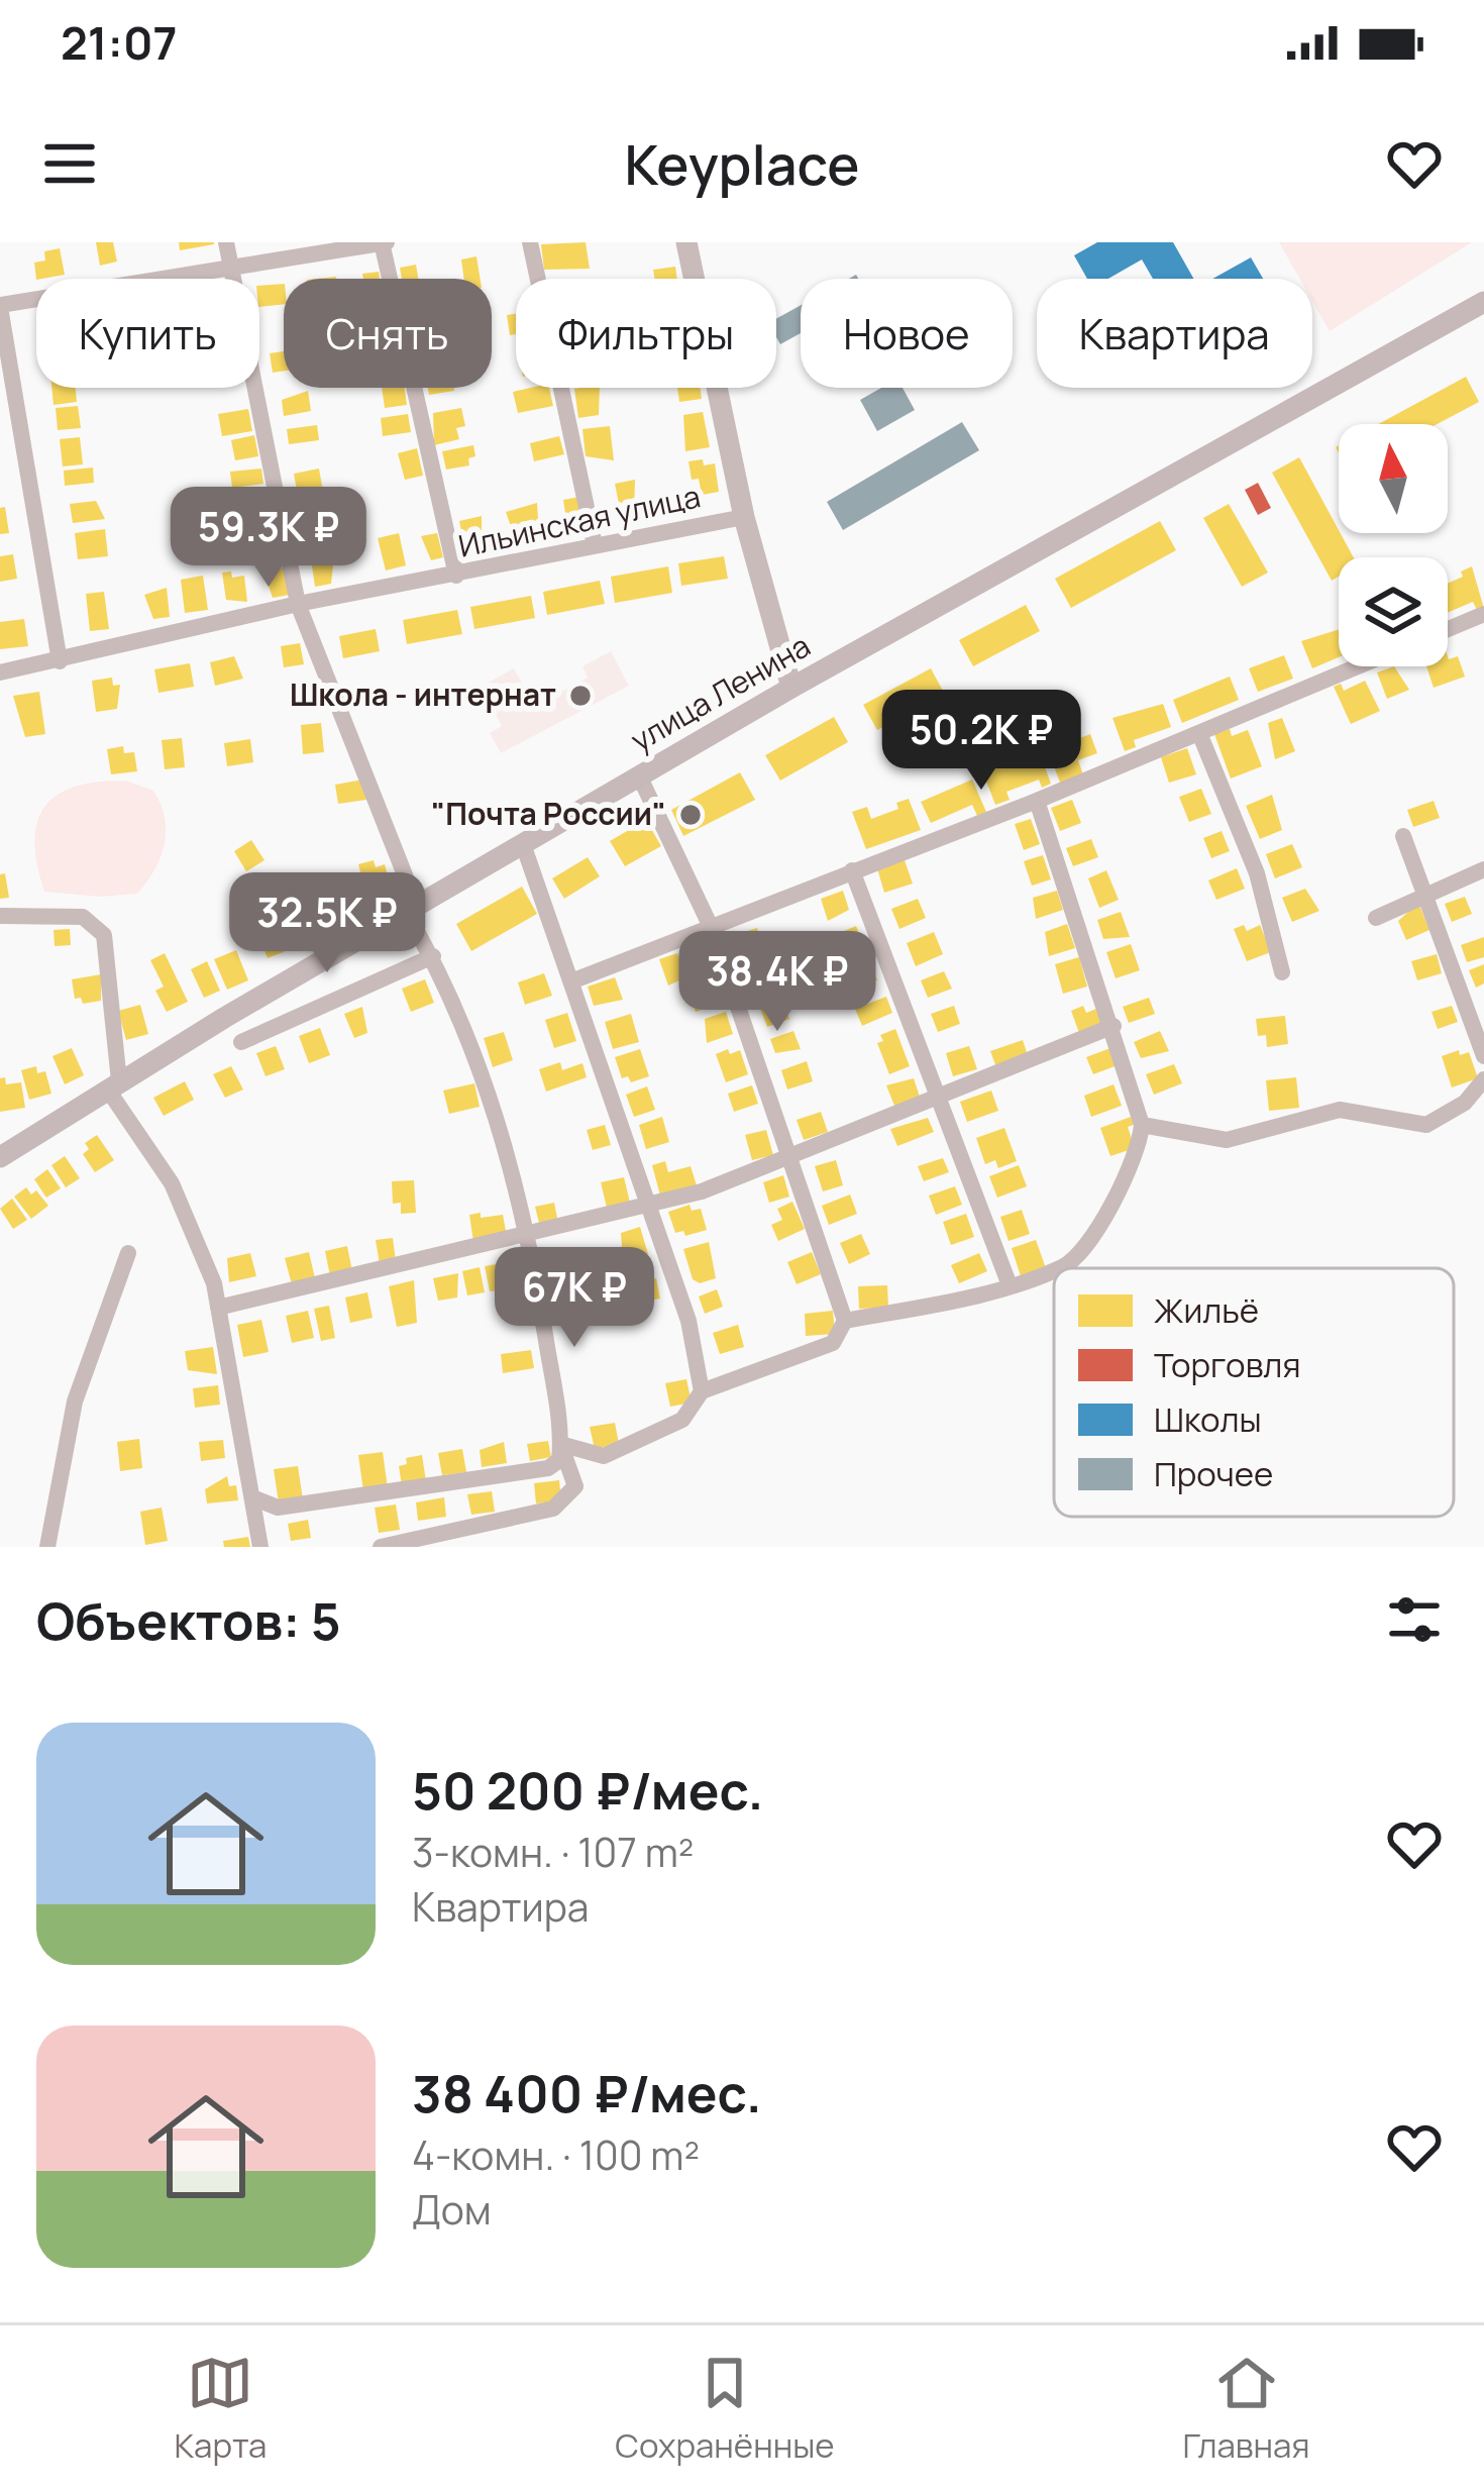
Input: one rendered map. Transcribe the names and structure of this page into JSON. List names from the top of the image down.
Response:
{
  "streets": {
    "main road": ["улица Ленина"],
    "street": ["Ильинская улица"]
  },
  "places": ["Школа - интернат", "\"Почта России\""],
  "legend": [
    "Жильё",
    "Торговля",
    "Школы",
    "Прочее"
  ],
  "north": "top",
  "page": {
    "status": "21:07",
    "header": "Keyplace",
    "chip": [
      "Купить",
      "Снять",
      "Фильтры",
      "Новое",
      "Квартира"
    ],
    "price": [
      "59.3K ₽",
      "50.2K ₽",
      "32.5K ₽",
      "38.4K ₽",
      "67K ₽"
    ],
    "heading": "Объектов: 5",
    "list": [
      {
        "name": "50 200 ₽/мес.",
        "note": "3-комн. · 107 m² · Квартира"
      },
      {
        "name": "38 400 ₽/мес.",
        "note": "4-комн. · 100 m² · Дом"
      }
    ],
    "tabs": ["Карта", "Сохранённые", "Главная"]
  }
}
